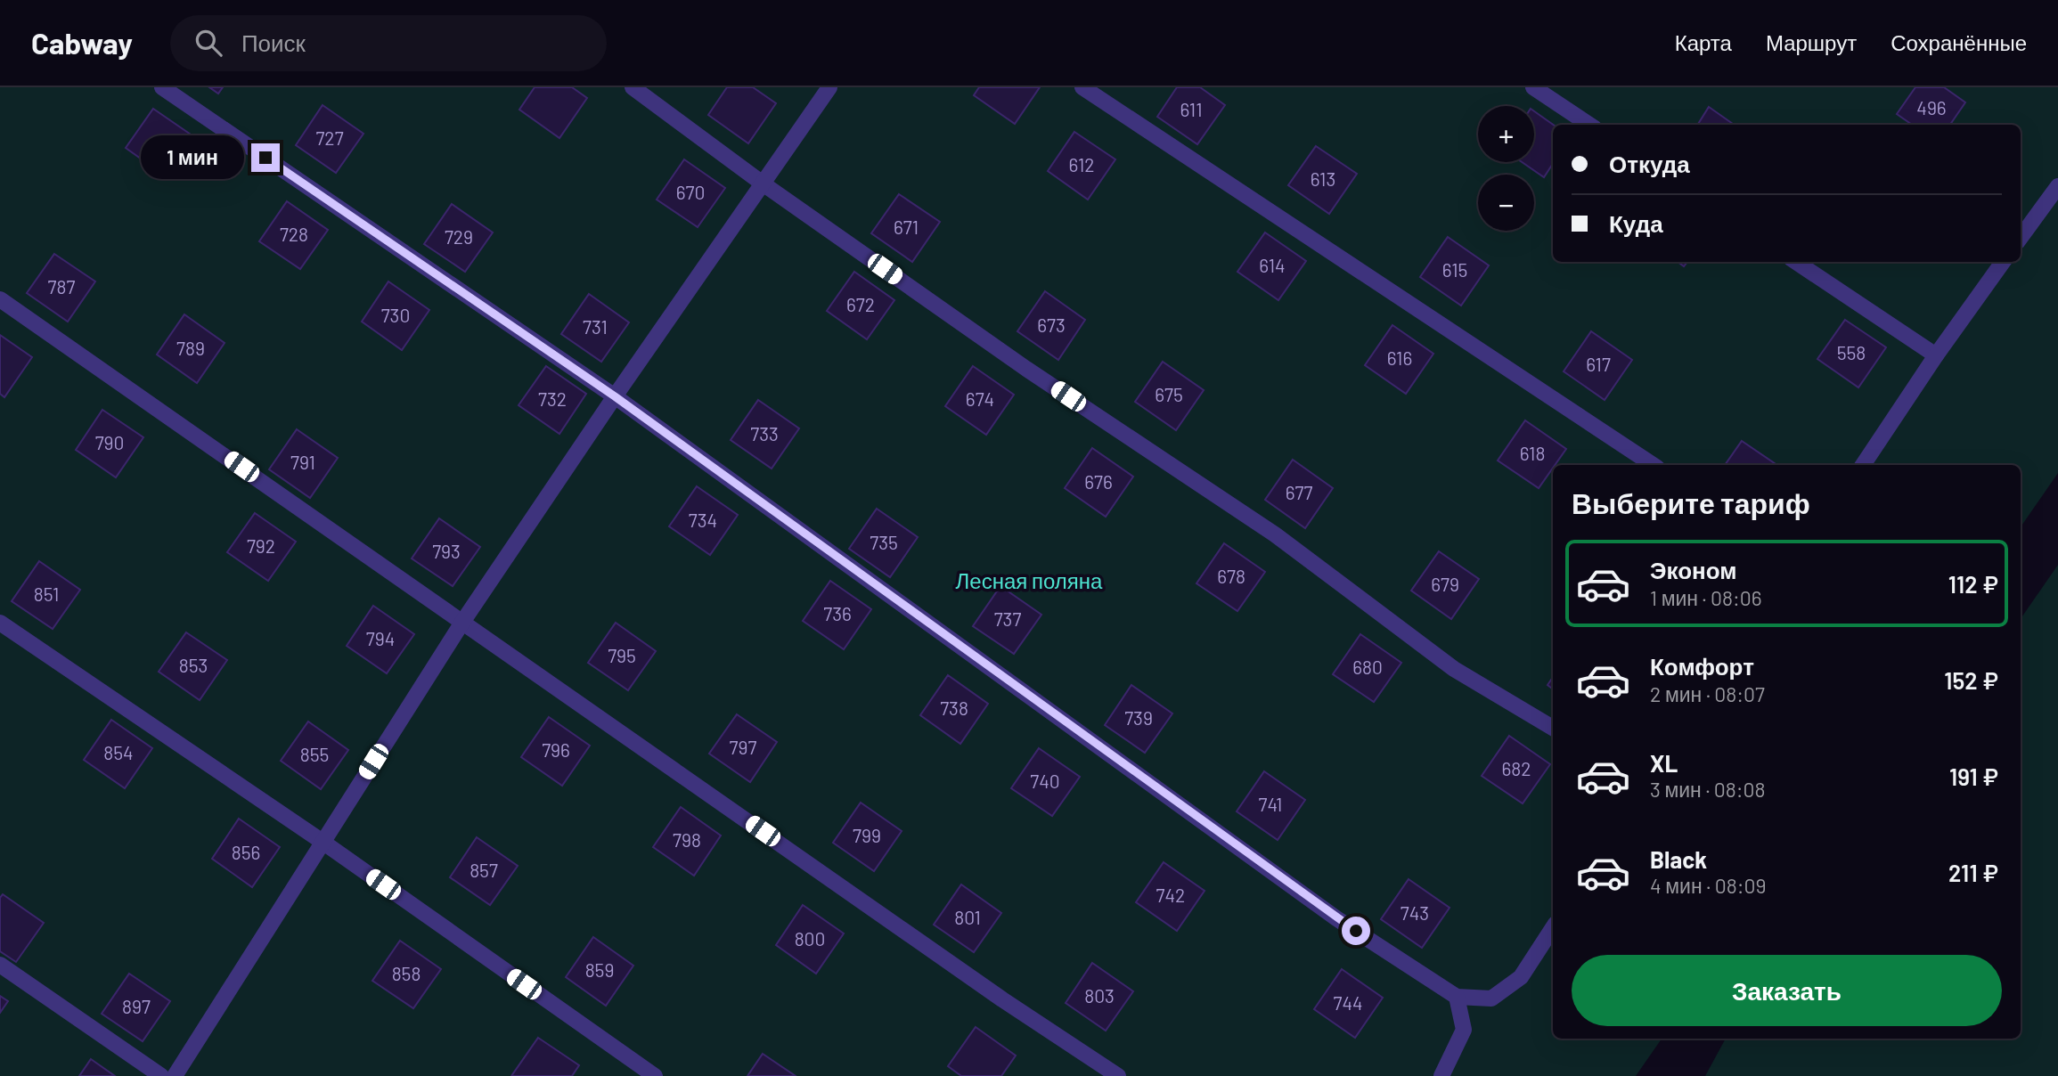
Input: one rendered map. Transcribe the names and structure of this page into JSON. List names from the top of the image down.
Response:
{
  "parks": ["Лесная поляна"],
  "house_numbers": [
    "496",
    "611",
    "727",
    "612",
    "613",
    "670",
    "671",
    "728",
    "729",
    "614",
    "615",
    "787",
    "672",
    "730",
    "673",
    "731",
    "789",
    "558",
    "616",
    "617",
    "675",
    "732",
    "674",
    "733",
    "790",
    "618",
    "791",
    "676",
    "677",
    "734",
    "735",
    "792",
    "793",
    "678",
    "679",
    "851",
    "736",
    "737",
    "794",
    "795",
    "853",
    "680",
    "738",
    "739",
    "797",
    "796",
    "854",
    "855",
    "682",
    "740",
    "741",
    "799",
    "798",
    "856",
    "857",
    "742",
    "743",
    "801",
    "800",
    "859",
    "858",
    "803",
    "744",
    "897"
  ],
  "page": {
    "header": "Cabway",
    "search": "Поиск",
    "nav": ["Карта", "Маршрут", "Сохранённые"],
    "map_buttons": ["+", "−"],
    "banner": ["Откуда", "Куда"],
    "bubble": "1 мин",
    "heading": "Выберите тариф",
    "list": [
      {
        "name": "Эконом",
        "note": "1 мин · 08:06",
        "value": "112 ₽"
      },
      {
        "name": "Комфорт",
        "note": "2 мин · 08:07",
        "value": "152 ₽"
      },
      {
        "name": "XL",
        "note": "3 мин · 08:08",
        "value": "191 ₽"
      },
      {
        "name": "Black",
        "note": "4 мин · 08:09",
        "value": "211 ₽"
      }
    ],
    "buttons": "Заказать"
  }
}
